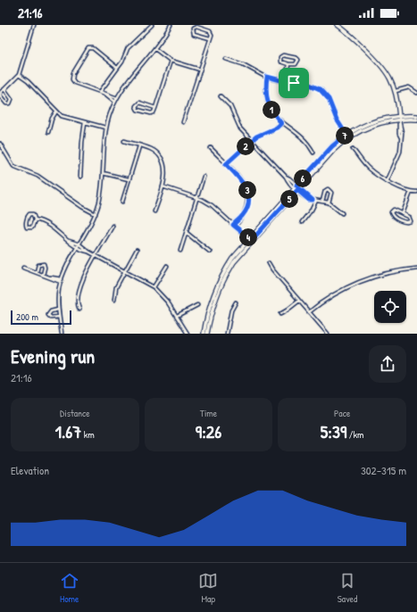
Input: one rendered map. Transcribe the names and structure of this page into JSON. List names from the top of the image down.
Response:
{
  "scale_bar": "200 m",
  "page": {
    "status": "21:16",
    "pins": [
      "1",
      "7",
      "2",
      "6",
      "3",
      "5",
      "4"
    ],
    "scale": "200 m",
    "heading": ["Evening run", "21:16"],
    "stats": [
      ["Distance", "1.67 km"],
      ["Time", "9:26"],
      ["Pace", "5:39 /km"]
    ],
    "chart": ["Elevation", "302–315 m"],
    "tabs": ["Home", "Map", "Saved"]
  }
}
